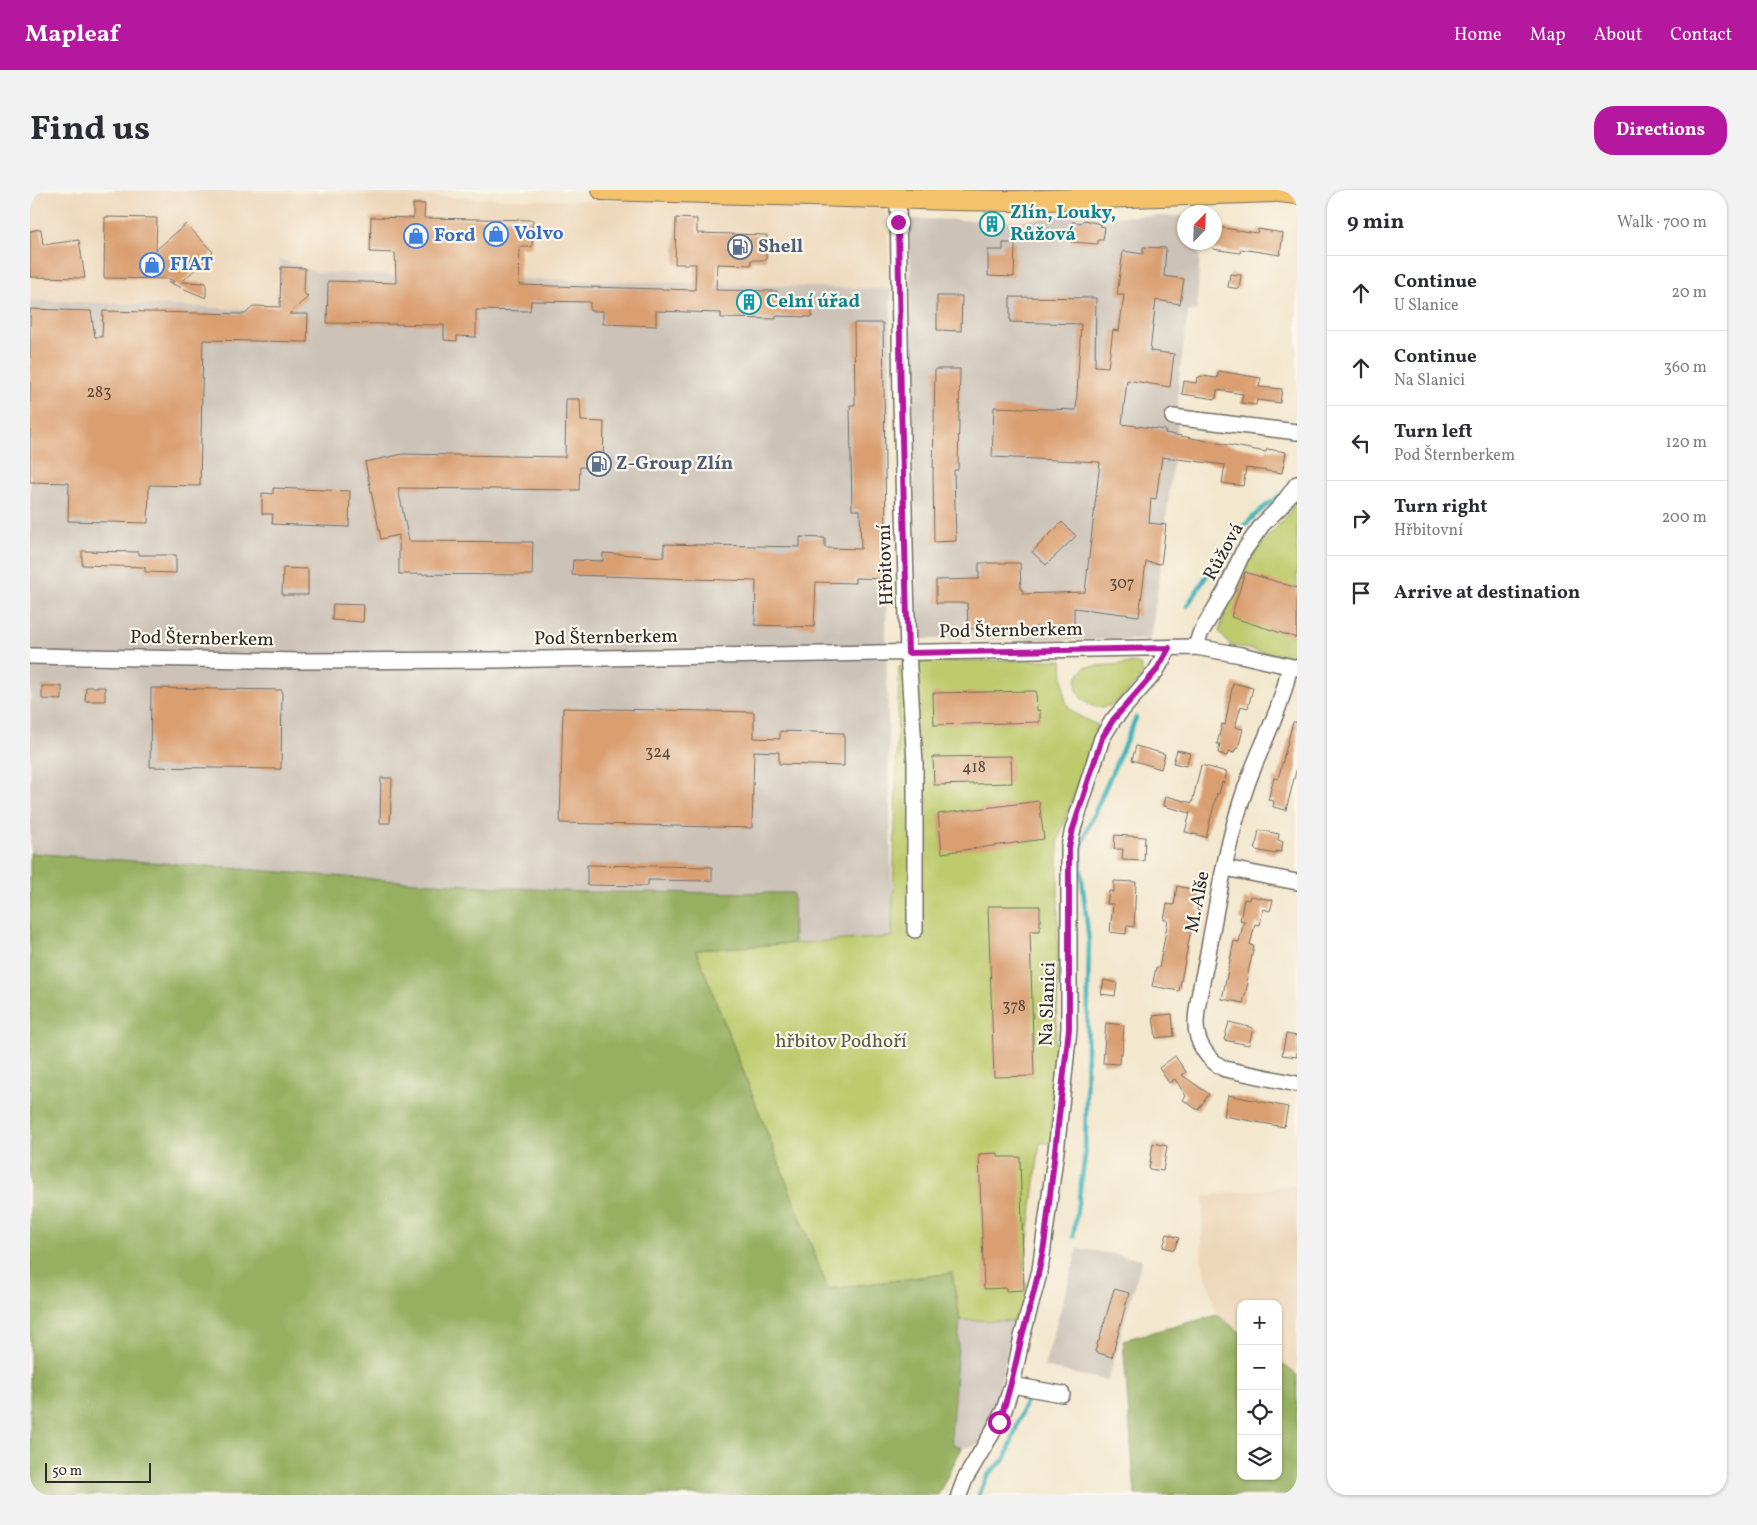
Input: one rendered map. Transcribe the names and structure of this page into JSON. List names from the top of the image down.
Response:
{
  "streets": {
    "street": [
      "Růžová",
      "Hřbitovní",
      "Pod Šternberkem",
      "M. Alše",
      "Na Slanici"
    ]
  },
  "crossings": [
    ["Růžová", "Pod Šternberkem"],
    ["Růžová", "Na Slanici"],
    ["Hřbitovní", "Pod Šternberkem"],
    ["Pod Šternberkem", "M. Alše"],
    ["Pod Šternberkem", "Na Slanici"]
  ],
  "parks": ["hřbitov Podhoří"],
  "places": {
    "building": ["Zlín, Louky, Růžová", "Celní úřad"],
    "shop": ["Volvo", "Ford", "FIAT"],
    "fuel station": ["Shell", "Z-Group Zlín"]
  },
  "house_numbers": [
    "283",
    "307",
    "324",
    "418",
    "378"
  ],
  "scale_bar": "50 m",
  "north": "top right",
  "page": {
    "header": "Mapleaf",
    "nav": [
      "Home",
      "Map",
      "About",
      "Contact"
    ],
    "title": "Find us",
    "buttons": "Directions",
    "heading": ["9 min", "Walk · 700 m"],
    "list": [
      ["Continue", "U Slanice", "20 m"],
      ["Continue", "Na Slanici", "360 m"],
      ["Turn left", "Pod Šternberkem", "120 m"],
      ["Turn right", "Hřbitovní", "200 m"],
      "Arrive at destination"
    ],
    "map_buttons": ["+", "−"],
    "scale": "50 m"
  }
}
